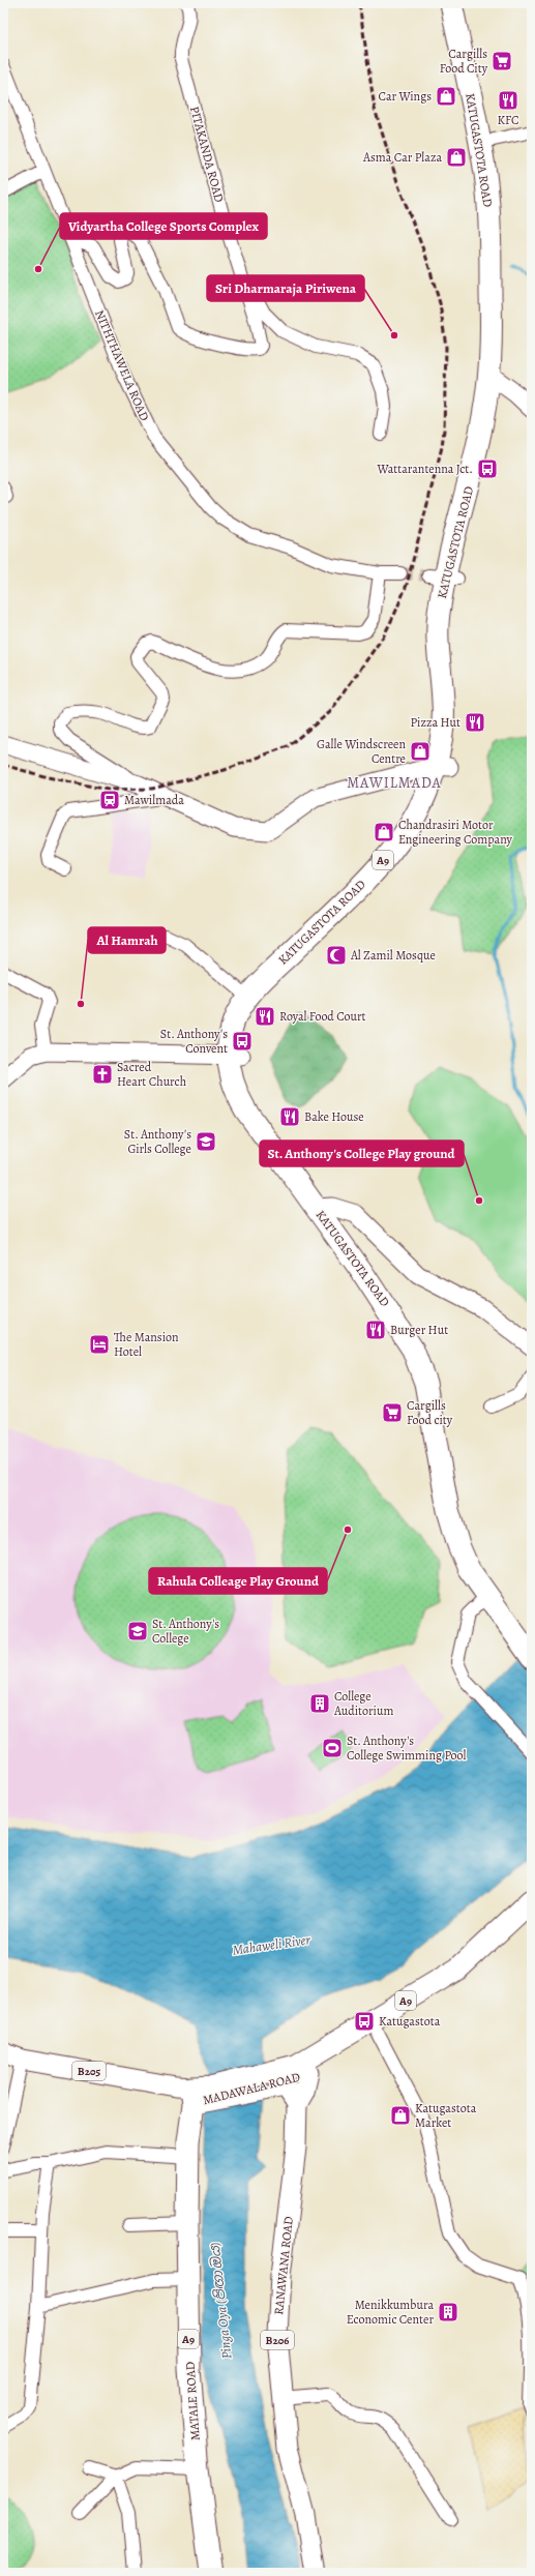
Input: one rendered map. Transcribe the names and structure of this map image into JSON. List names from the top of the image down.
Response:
{
  "streets": {
    "highway": [
      "KATUGASTOTA ROAD",
      "A9",
      "MADAWALA ROAD",
      "MATALE ROAD"
    ],
    "main road": ["B205", "RANAWANA ROAD", "B206"],
    "street": ["PITAKANDA ROAD", "NITHTHAWELA ROAD"]
  },
  "crossings": [
    ["KATUGASTOTA ROAD", "A9"],
    ["PITAKANDA ROAD", "NITHTHAWELA ROAD"],
    ["MADAWALA ROAD", "RANAWANA ROAD"],
    ["MADAWALA ROAD", "MATALE ROAD"]
  ],
  "districts": ["MAWILMADA"],
  "water": ["Mahaweli River", "Pinga Oya (පිඟා ඔය)"],
  "places": {
    "supermarket": ["Cargills Food City", "Cargills Food city"],
    "shop": [
      "Car Wings",
      "Asma Car Plaza",
      "Galle Windscreen Centre",
      "Chandrasiri Motor Engineering Company",
      "Katugastota Market"
    ],
    "restaurant": [
      "KFC",
      "Pizza Hut",
      "Royal Food Court",
      "Bake House",
      "Burger Hut"
    ],
    "other": [
      "Vidyartha College Sports Complex",
      "Sri Dharmaraja Piriwena",
      "Al Hamrah",
      "St. Anthony's College Play ground",
      "Rahula Colleage Play Ground"
    ],
    "bus stop": ["Wattarantenna Jct.", "St. Anthony's Convent", "Katugastota"],
    "station": ["Mawilmada"],
    "mosque": ["Al Zamil Mosque"],
    "church": ["Sacred Heart Church"],
    "school or university": ["St. Anthony's Girls College", "St. Anthony's College"],
    "hotel": ["The Mansion Hotel"],
    "building": ["College Auditorium", "Menikkumbura Economic Center"],
    "sports": ["St. Anthony's College Swimming Pool"]
  }
}
